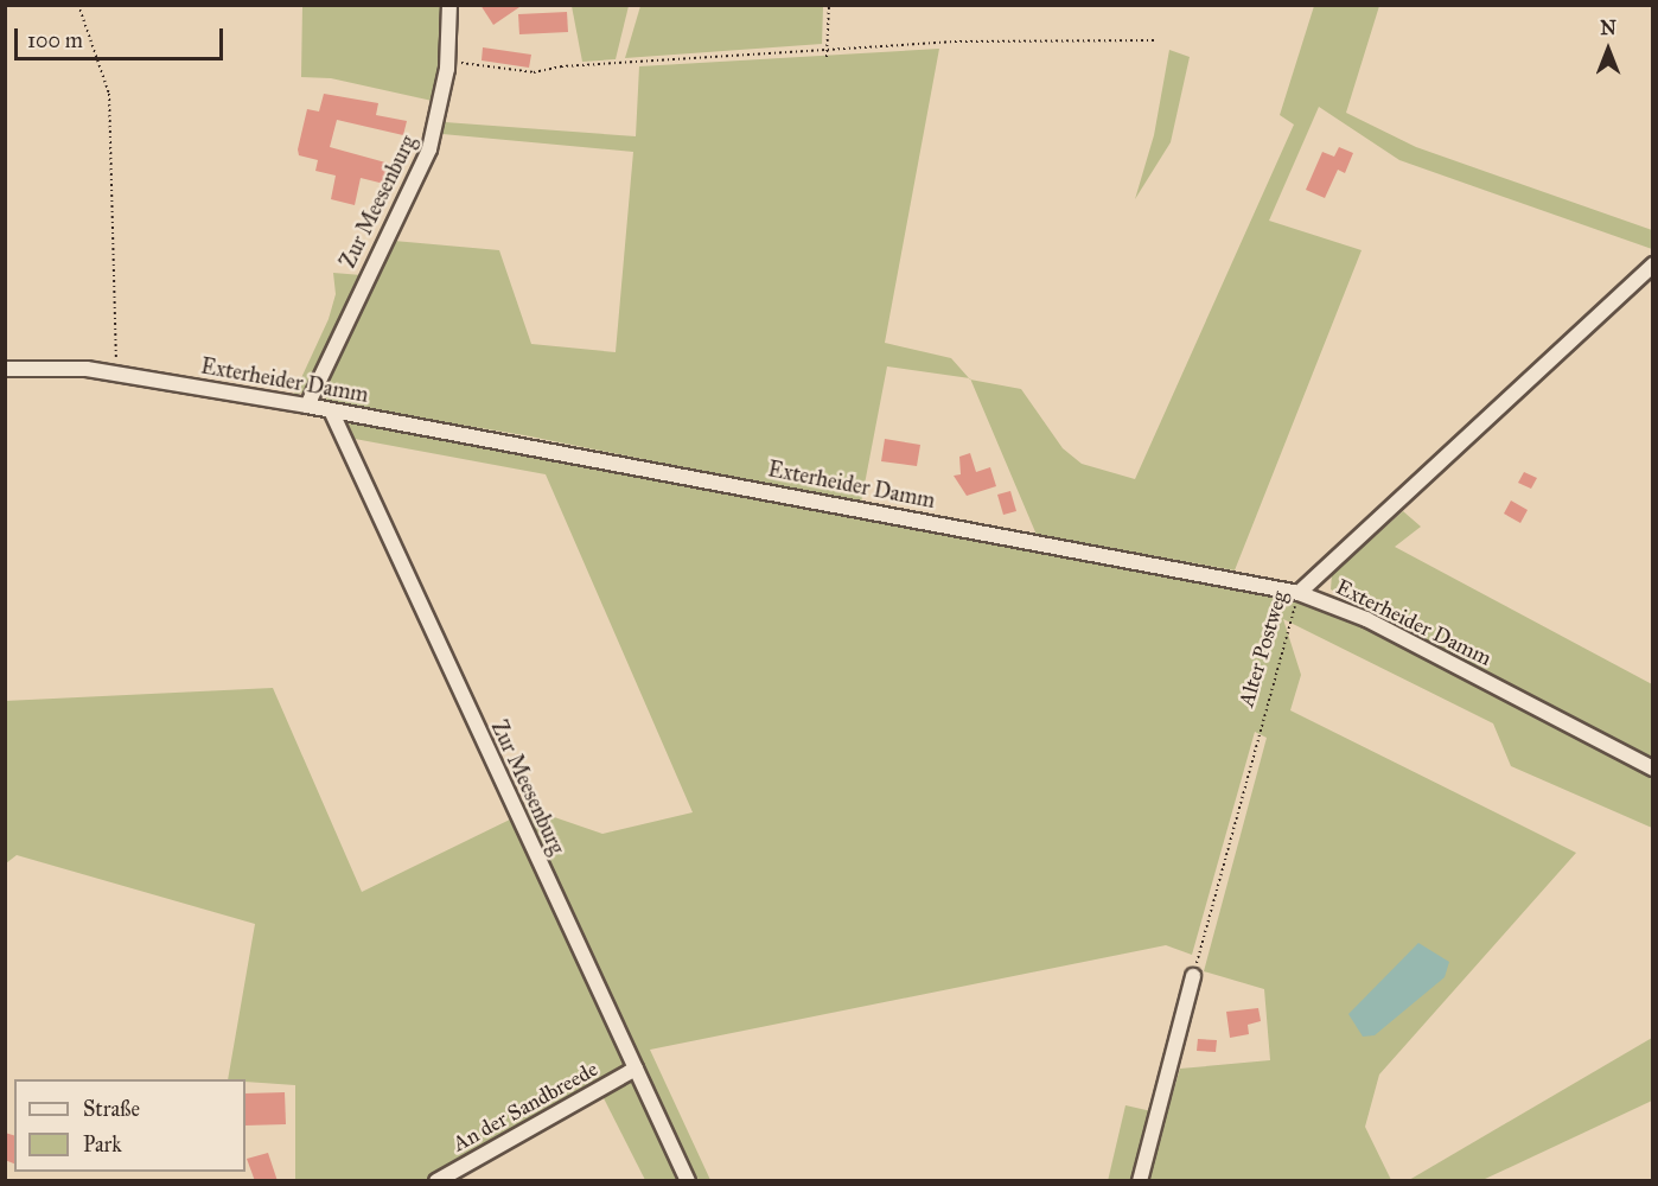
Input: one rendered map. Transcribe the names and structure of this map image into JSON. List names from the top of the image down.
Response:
{
  "streets": {
    "street": [
      "Zur Meesenburg",
      "Exterheider Damm",
      "Alter Postweg",
      "An der Sandbreede"
    ]
  },
  "crossings": [
    ["Zur Meesenburg", "Exterheider Damm"],
    ["Zur Meesenburg", "An der Sandbreede"],
    ["Exterheider Damm", "Alter Postweg"]
  ],
  "legend": ["Straße", "Park"],
  "scale_bar": "100 m",
  "north": "top"
}
